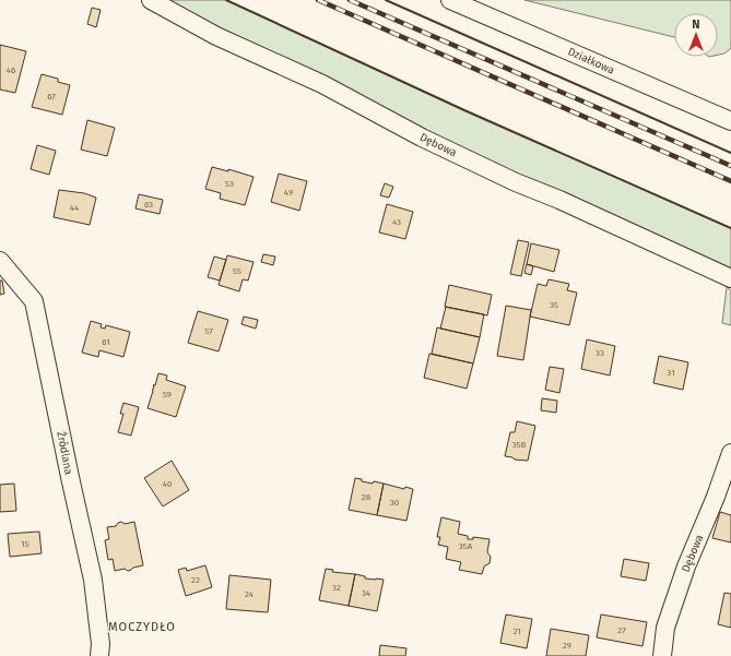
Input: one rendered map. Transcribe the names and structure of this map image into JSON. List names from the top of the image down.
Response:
{
  "streets": {
    "street": ["Działkowa", "Dębowa", "Źródlana"]
  },
  "districts": ["MOCZYDŁO"],
  "house_numbers": [
    "46",
    "67",
    "53",
    "49",
    "63",
    "44",
    "43",
    "55",
    "35",
    "57",
    "61",
    "33",
    "31",
    "59",
    "35B",
    "40",
    "28",
    "30",
    "15",
    "35A",
    "22",
    "32",
    "34",
    "24",
    "27",
    "21",
    "29"
  ],
  "north": "top"
}
